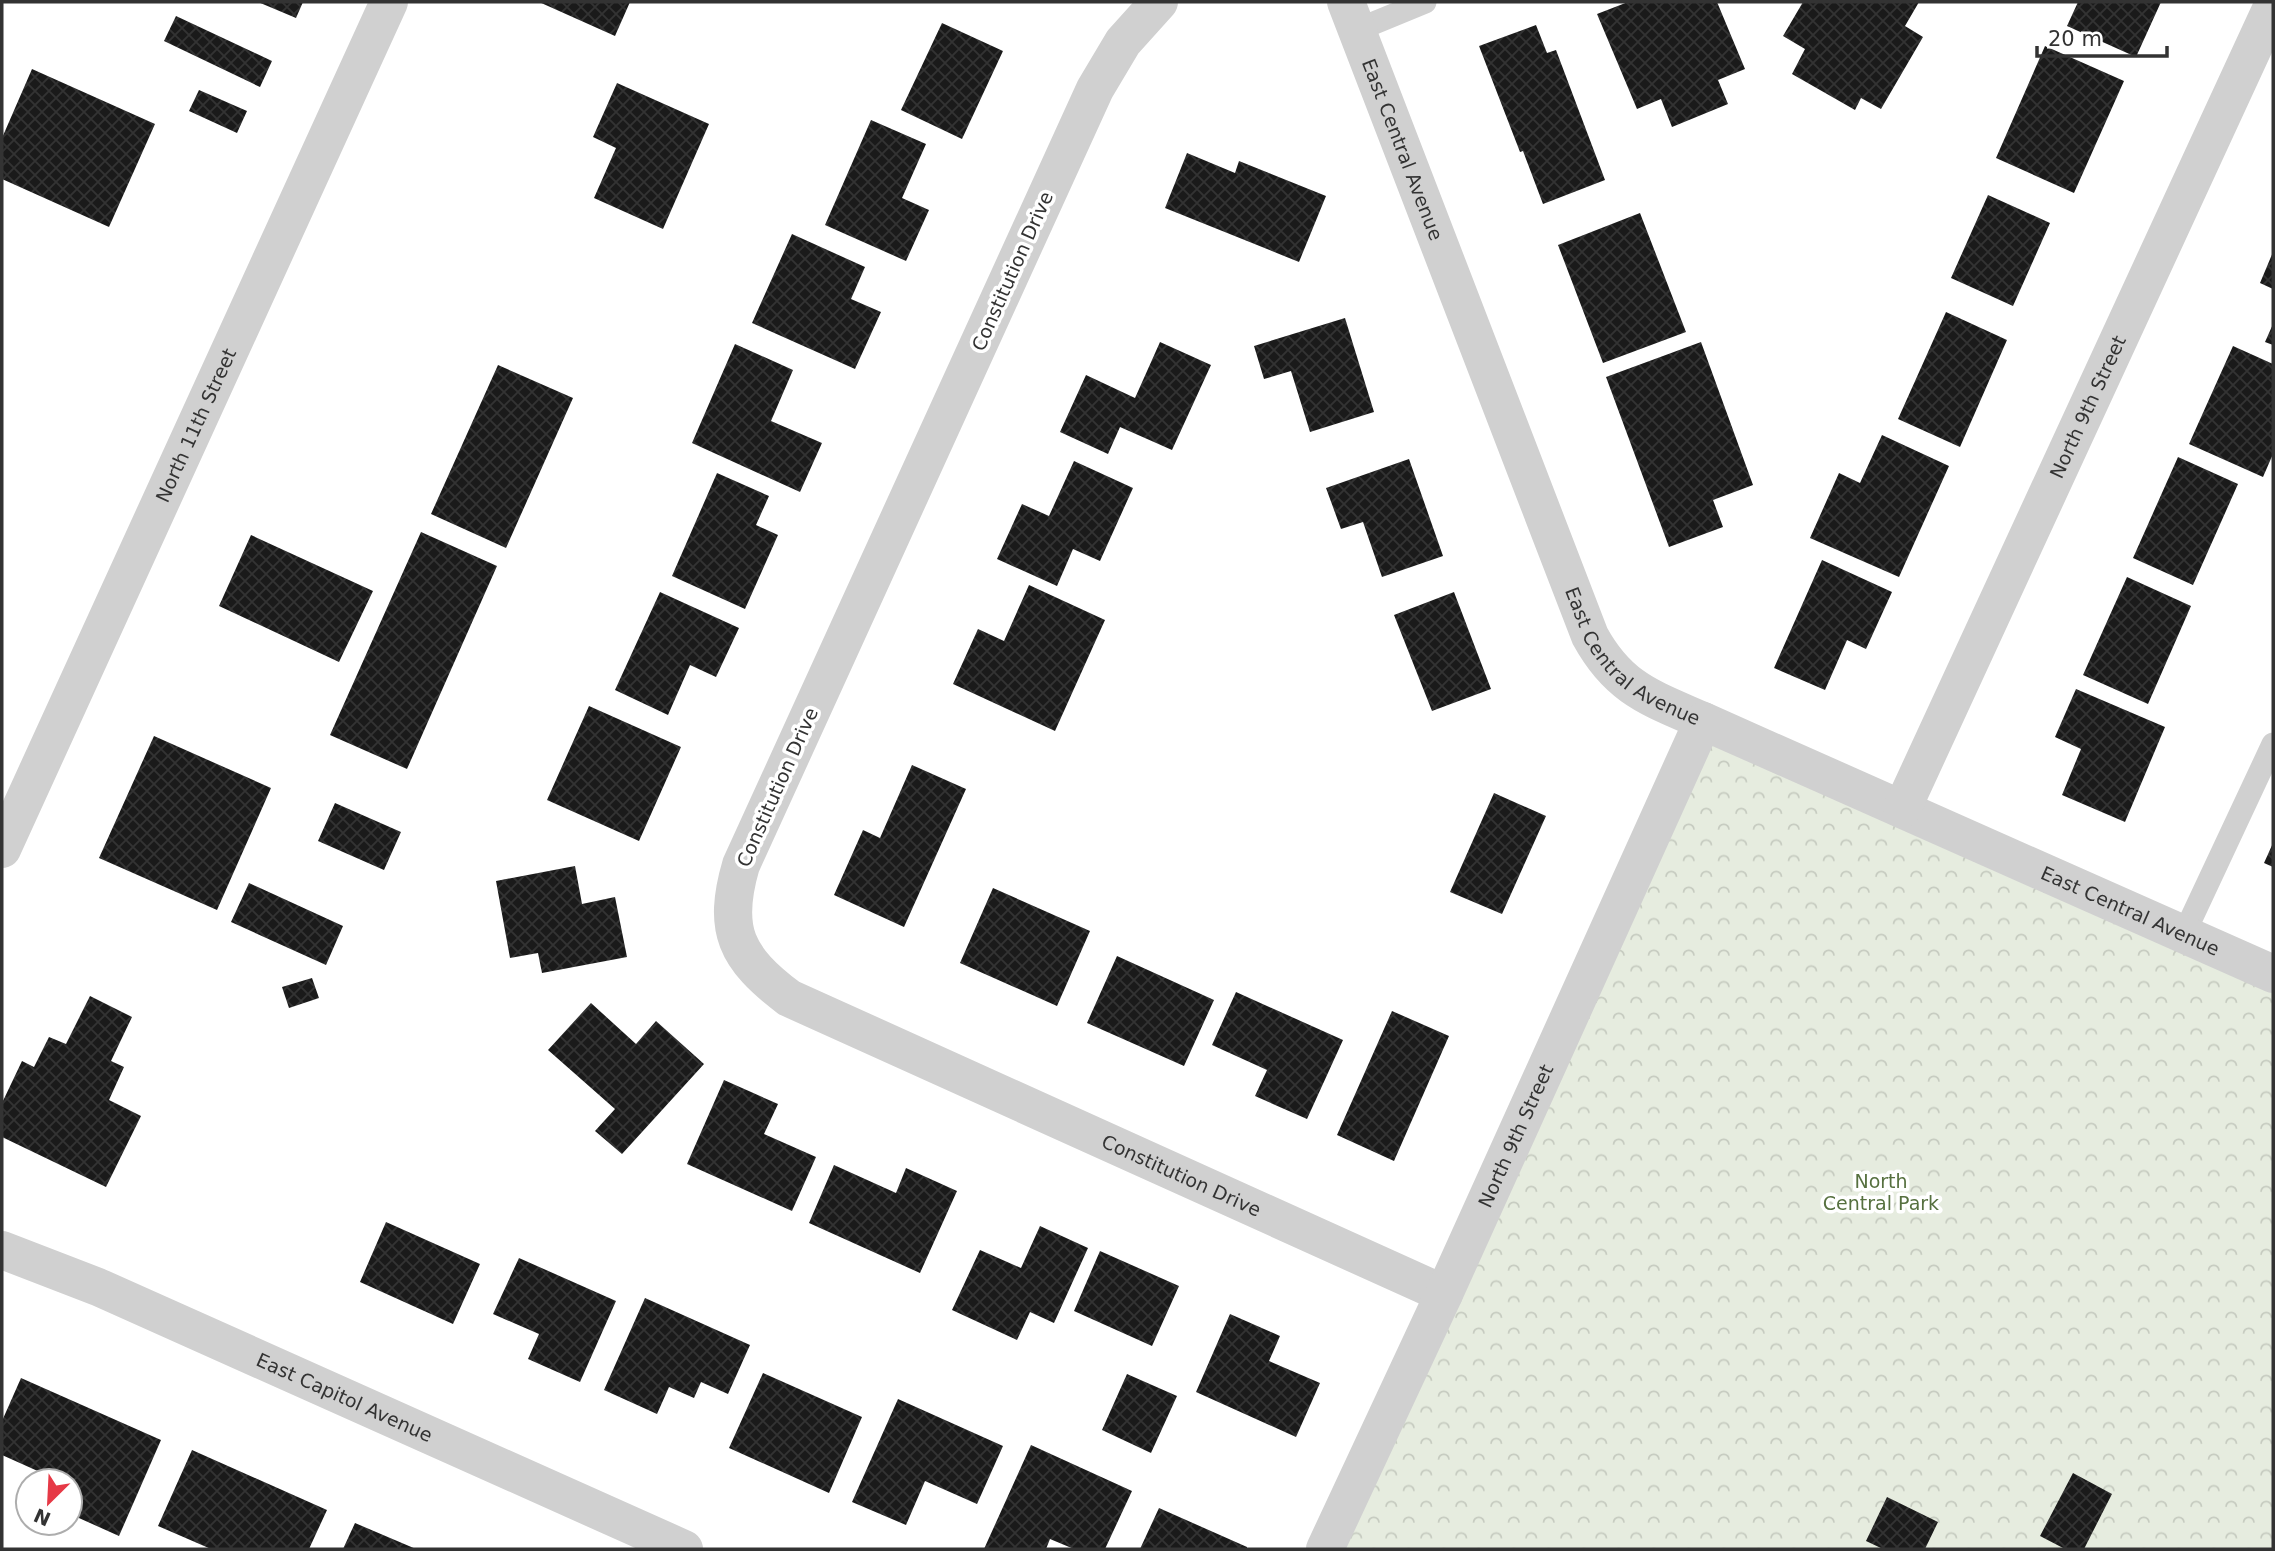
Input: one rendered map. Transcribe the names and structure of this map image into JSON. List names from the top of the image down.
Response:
{
  "streets": {
    "street": [
      "East Central Avenue",
      "Constitution Drive",
      "North 9th Street",
      "North 11th Street",
      "East Capitol Avenue"
    ]
  },
  "crossings": [
    ["East Central Avenue", "North 9th Street"],
    ["Constitution Drive", "North 9th Street"]
  ],
  "parks": ["North Central Park"],
  "scale_bar": "20 m",
  "north": "bottom left"
}
